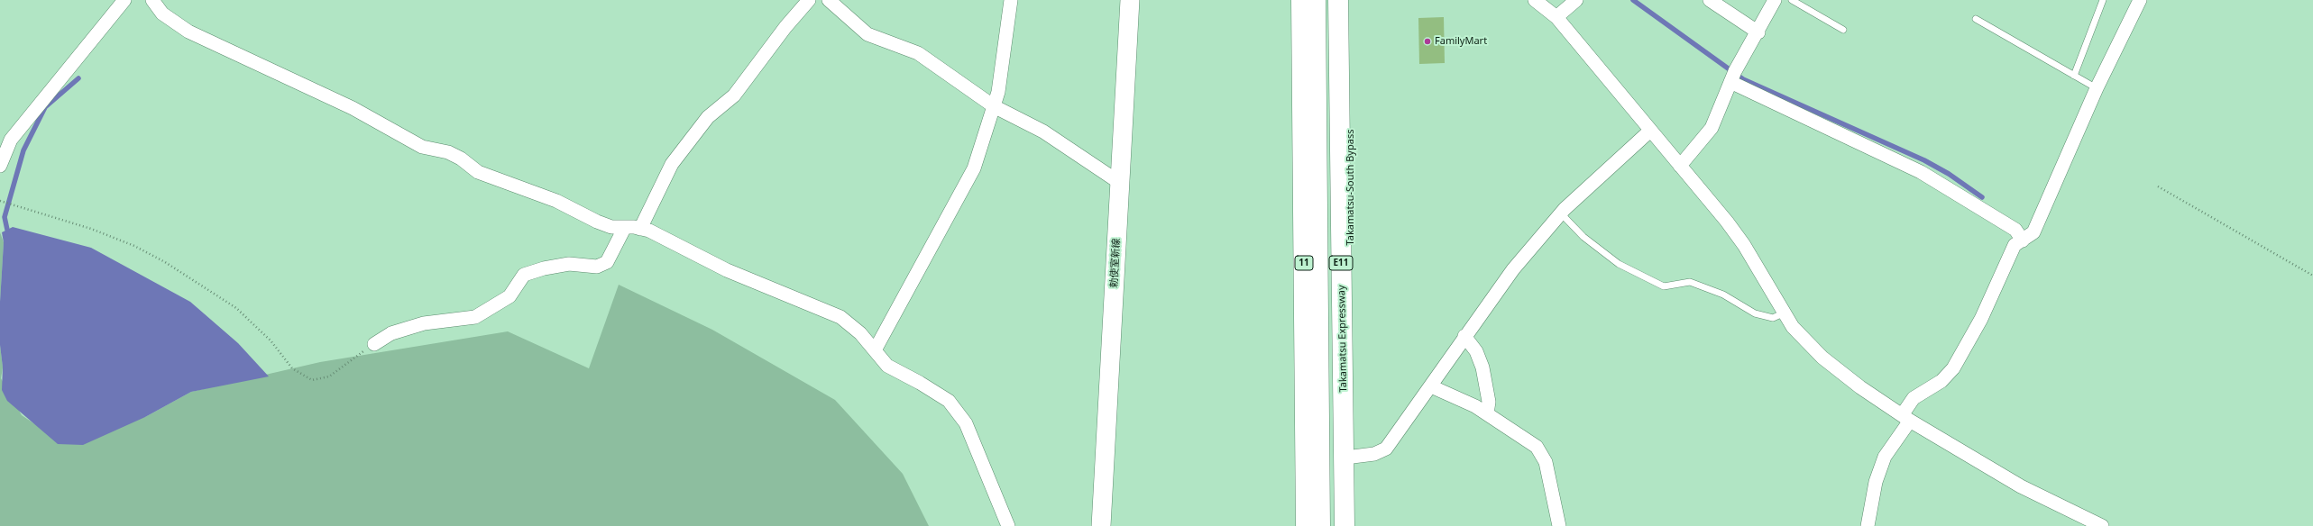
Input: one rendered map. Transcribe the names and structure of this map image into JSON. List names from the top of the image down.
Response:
{
  "streets": {
    "highway": [
      "Takamatsu-South Bypass",
      "11",
      "E11",
      "Takamatsu Expressway"
    ],
    "main road": ["勅使室新線"]
  },
  "places": ["FamilyMart"]
}
